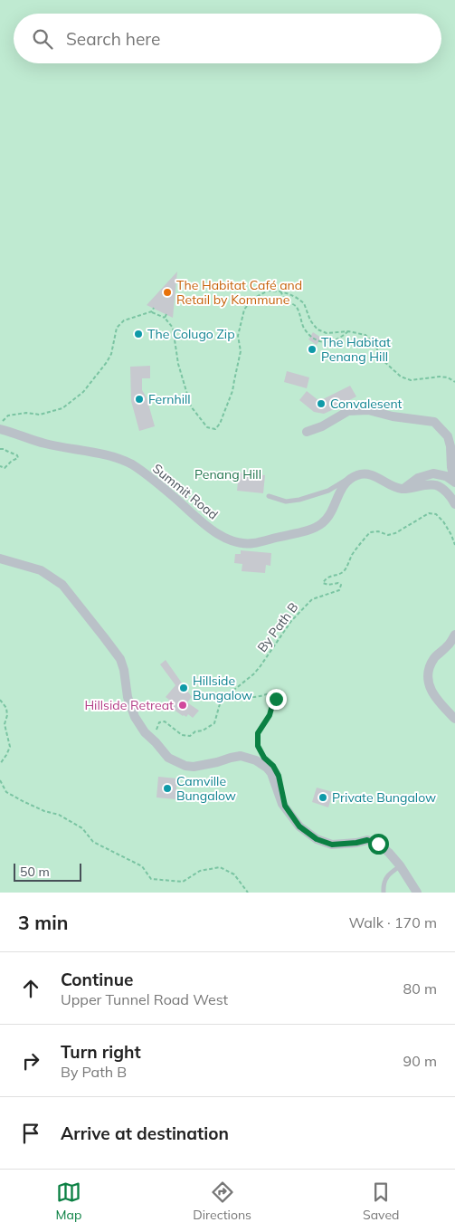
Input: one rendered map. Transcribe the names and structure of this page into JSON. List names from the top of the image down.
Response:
{
  "streets": {
    "street": ["Summit Road"],
    "path": ["By Path B"]
  },
  "parks": ["Penang Hill"],
  "places": [
    "The Habitat Café and Retail by Kommune",
    "The Colugo Zip",
    "The Habitat Penang Hill",
    "Fernhill",
    "Convalesent",
    "Hillside Bungalow",
    "Hillside Retreat",
    "Camville Bungalow",
    "Private Bungalow"
  ],
  "scale_bar": "50 m",
  "page": {
    "search": "Search here",
    "scale": "50 m",
    "heading": ["3 min", "Walk · 170 m"],
    "list": [
      ["Continue", "Upper Tunnel Road West", "80 m"],
      ["Turn right", "By Path B", "90 m"],
      "Arrive at destination"
    ],
    "nav": ["Map", "Directions", "Saved"]
  }
}
